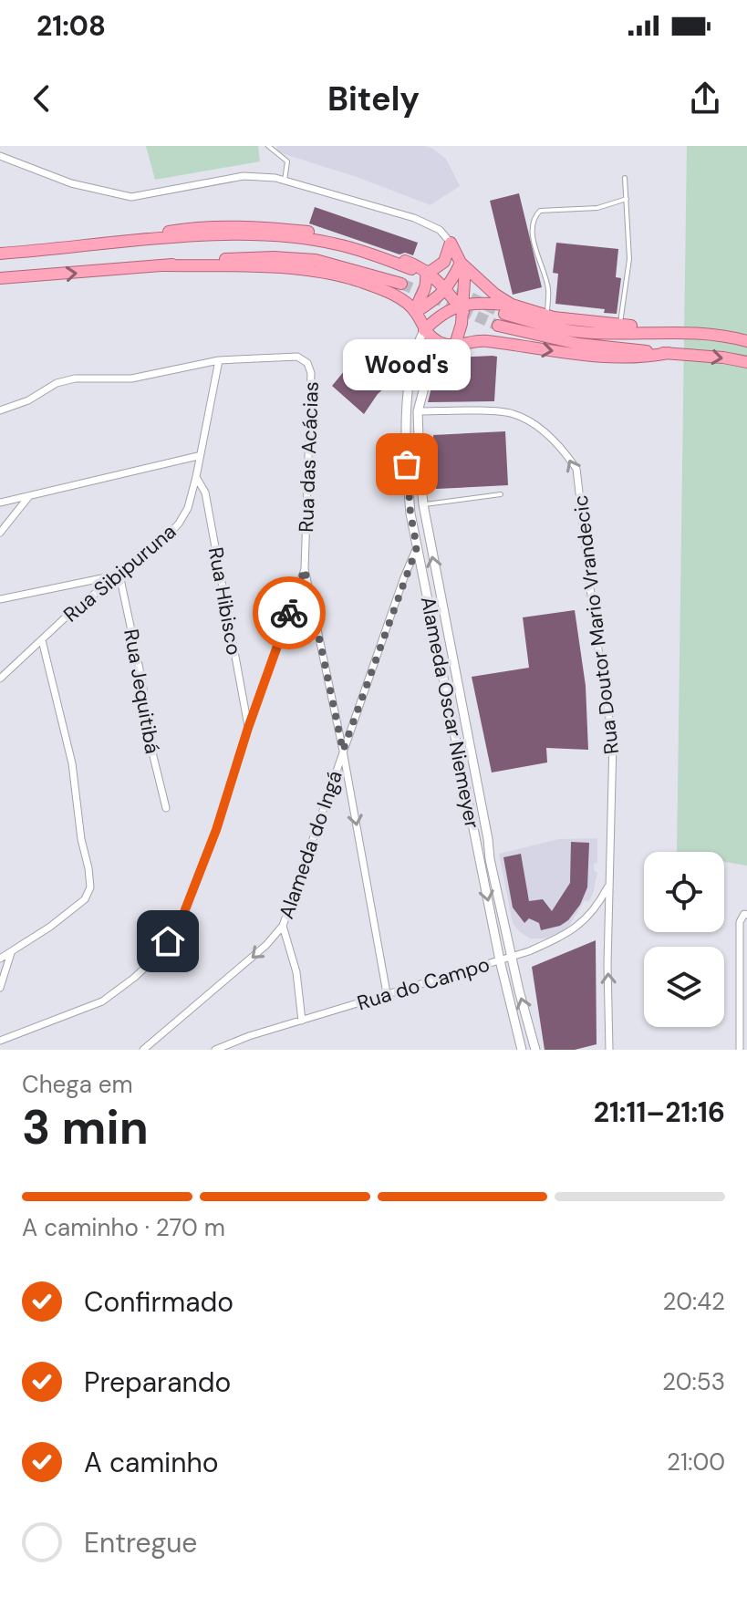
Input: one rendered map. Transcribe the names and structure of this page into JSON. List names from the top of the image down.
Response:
{
  "streets": {
    "street": [
      "Rua das Acácias",
      "Rua Sibipuruna",
      "Rua Hibisco",
      "Rua Doutor Mario Vrandecic",
      "Rua Jequitibá",
      "Alameda Oscar Niemeyer",
      "Alameda do Ingá",
      "Rua do Campo"
    ]
  },
  "crossings": [
    ["Rua das Acácias", "Rua Sibipuruna"],
    ["Rua das Acácias", "Alameda do Ingá"],
    ["Rua das Acácias", "Rua do Campo"],
    ["Rua Sibipuruna", "Rua Hibisco"],
    ["Rua Sibipuruna", "Rua Jequitibá"],
    ["Rua Doutor Mario Vrandecic", "Alameda Oscar Niemeyer"],
    ["Rua Doutor Mario Vrandecic", "Rua do Campo"],
    ["Alameda Oscar Niemeyer", "Alameda do Ingá"],
    ["Alameda Oscar Niemeyer", "Rua do Campo"]
  ],
  "one_way": ["Rua Doutor Mario Vrandecic"],
  "places": ["Wood's"],
  "page": {
    "status": "21:08",
    "header": "Bitely",
    "bubble": "Wood's",
    "heading": ["3 min", "Chega em", "21:11–21:16"],
    "bar": "A caminho · 270 m",
    "list": [
      ["Confirmado", "20:42"],
      ["Preparando", "20:53"],
      ["A caminho", "21:00"],
      "Entregue"
    ]
  }
}
